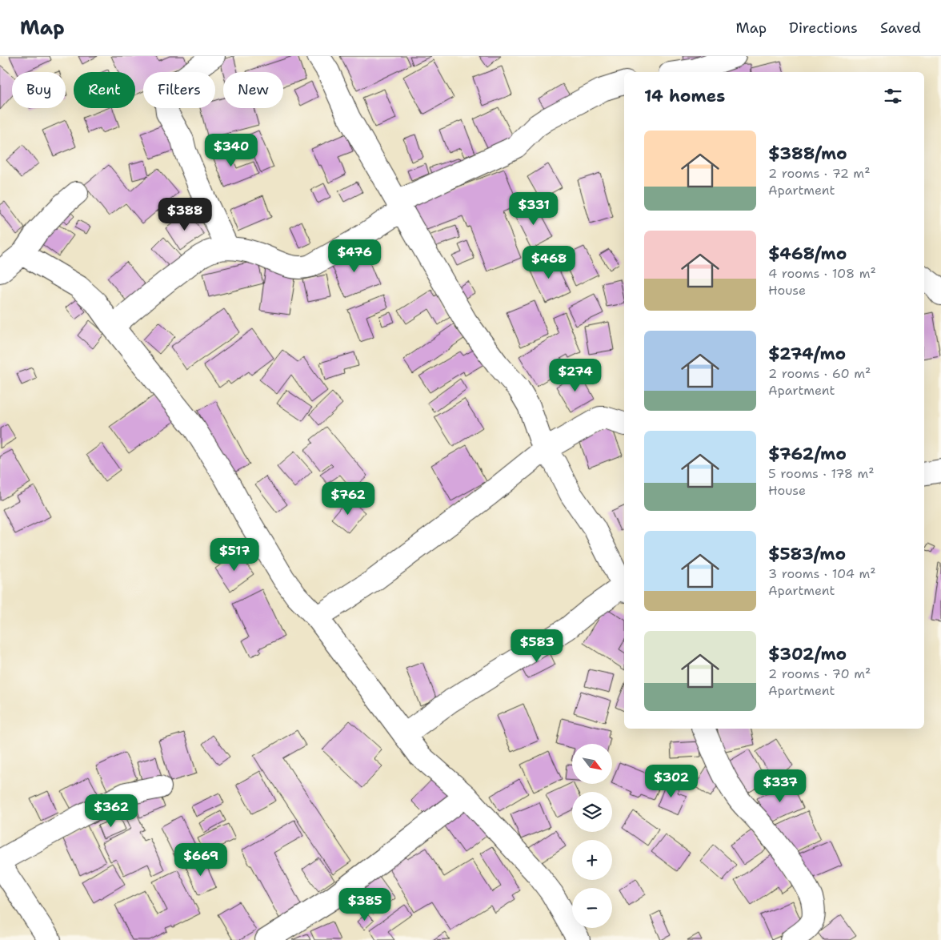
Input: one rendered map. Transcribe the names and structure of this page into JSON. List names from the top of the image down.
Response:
{
  "north": "bottom right",
  "page": {
    "header": "Map",
    "nav": ["Map", "Directions", "Saved"],
    "chip": [
      "Buy",
      "Rent",
      "Filters",
      "New"
    ],
    "heading": "14 homes",
    "list": [
      {
        "name": "$388/mo",
        "note": "2 rooms · 72 m² · Apartment"
      },
      {
        "name": "$468/mo",
        "note": "4 rooms · 108 m² · House"
      },
      {
        "name": "$274/mo",
        "note": "2 rooms · 60 m² · Apartment"
      },
      {
        "name": "$762/mo",
        "note": "5 rooms · 178 m² · House"
      },
      {
        "name": "$583/mo",
        "note": "3 rooms · 104 m² · Apartment"
      },
      {
        "name": "$302/mo",
        "note": "2 rooms · 70 m² · Apartment"
      }
    ],
    "price": [
      "$340",
      "$331",
      "$388",
      "$476",
      "$468",
      "$274",
      "$762",
      "$517",
      "$583",
      "$302",
      "$337",
      "$362",
      "$669",
      "$385"
    ],
    "map_buttons": ["+", "−"]
  }
}
